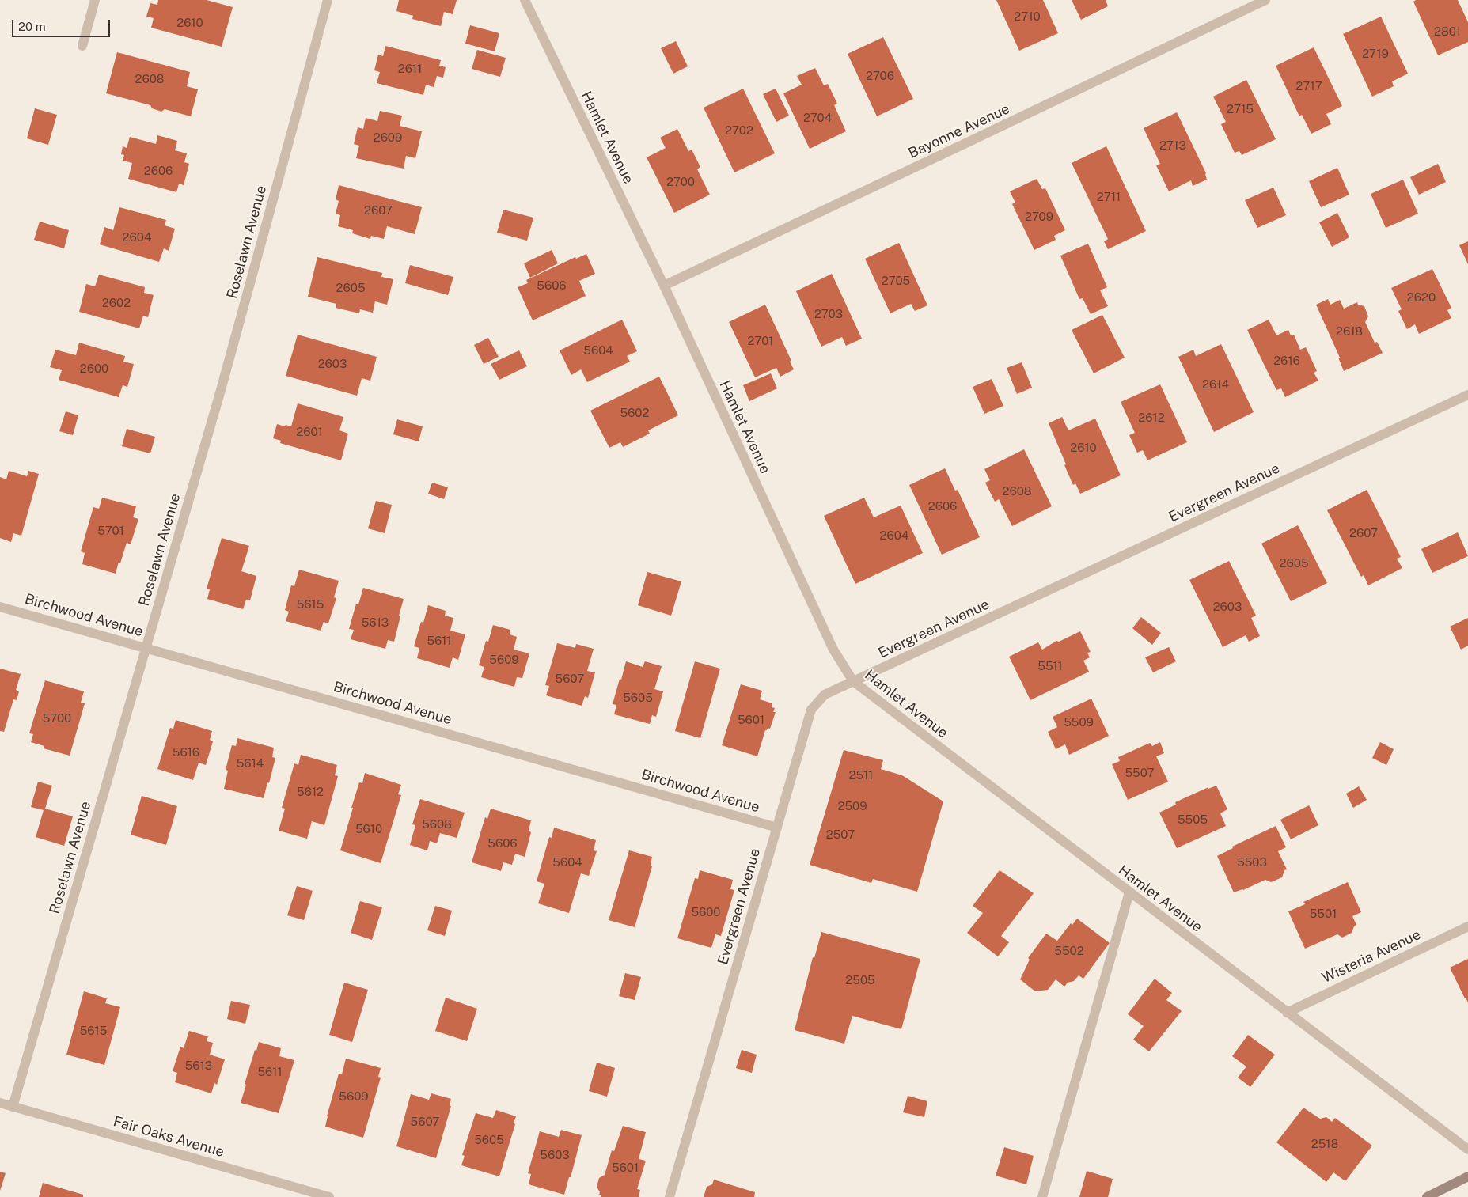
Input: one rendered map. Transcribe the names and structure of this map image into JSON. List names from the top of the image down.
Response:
{
  "streets": {
    "street": [
      "Bayonne Avenue",
      "Hamlet Avenue",
      "Roselawn Avenue",
      "Evergreen Avenue",
      "Birchwood Avenue",
      "Wisteria Avenue",
      "Fair Oaks Avenue"
    ]
  },
  "crossings": [
    ["Bayonne Avenue", "Hamlet Avenue"],
    ["Hamlet Avenue", "Evergreen Avenue"],
    ["Hamlet Avenue", "Wisteria Avenue"],
    ["Roselawn Avenue", "Birchwood Avenue"],
    ["Roselawn Avenue", "Fair Oaks Avenue"],
    ["Evergreen Avenue", "Birchwood Avenue"]
  ],
  "house_numbers": [
    "2710",
    "2610",
    "2801",
    "2719",
    "2611",
    "2706",
    "2608",
    "2717",
    "2715",
    "2704",
    "2702",
    "2609",
    "2713",
    "2606",
    "2700",
    "2711",
    "2607",
    "2709",
    "2604",
    "2705",
    "5606",
    "2605",
    "2620",
    "2602",
    "2703",
    "2618",
    "2701",
    "5604",
    "2616",
    "2603",
    "2600",
    "2614",
    "5602",
    "2612",
    "2601",
    "2610",
    "2608",
    "2606",
    "5701",
    "2607",
    "2604",
    "2605",
    "5615",
    "2603",
    "5613",
    "5611",
    "5609",
    "5511",
    "5607",
    "5605",
    "5700",
    "5601",
    "5509",
    "5616",
    "5614",
    "5507",
    "2511",
    "5612",
    "2509",
    "5505",
    "5608",
    "5610",
    "2507",
    "5606",
    "5604",
    "5503",
    "5600",
    "5501",
    "5502",
    "2505",
    "5615",
    "5613",
    "5611",
    "5609",
    "5607",
    "5605",
    "2518",
    "5603",
    "5601"
  ],
  "scale_bar": "20 m"
}
